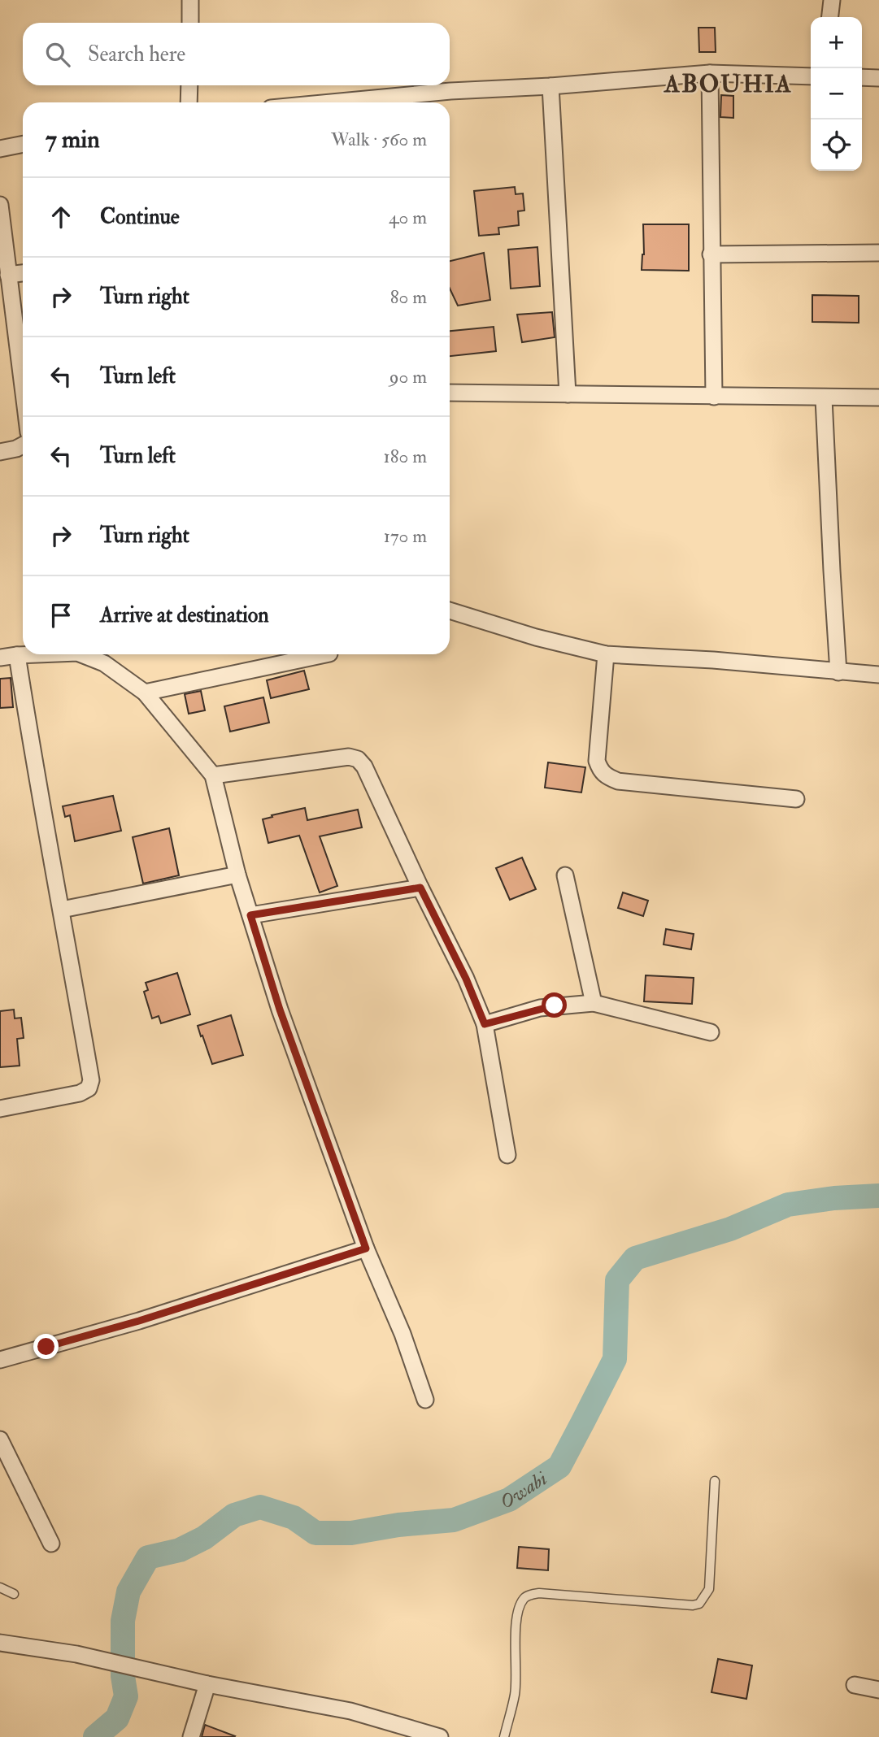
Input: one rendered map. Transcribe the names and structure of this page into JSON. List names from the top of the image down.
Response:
{
  "districts": ["ABOUHIA"],
  "water": ["Owabi"],
  "page": {
    "map_buttons": ["+", "−"],
    "search": "Search here",
    "heading": ["7 min", "Walk · 560 m"],
    "list": [
      ["Continue", "40 m"],
      ["Turn right", "80 m"],
      ["Turn left", "90 m"],
      ["Turn left", "180 m"],
      ["Turn right", "170 m"],
      "Arrive at destination"
    ]
  }
}
